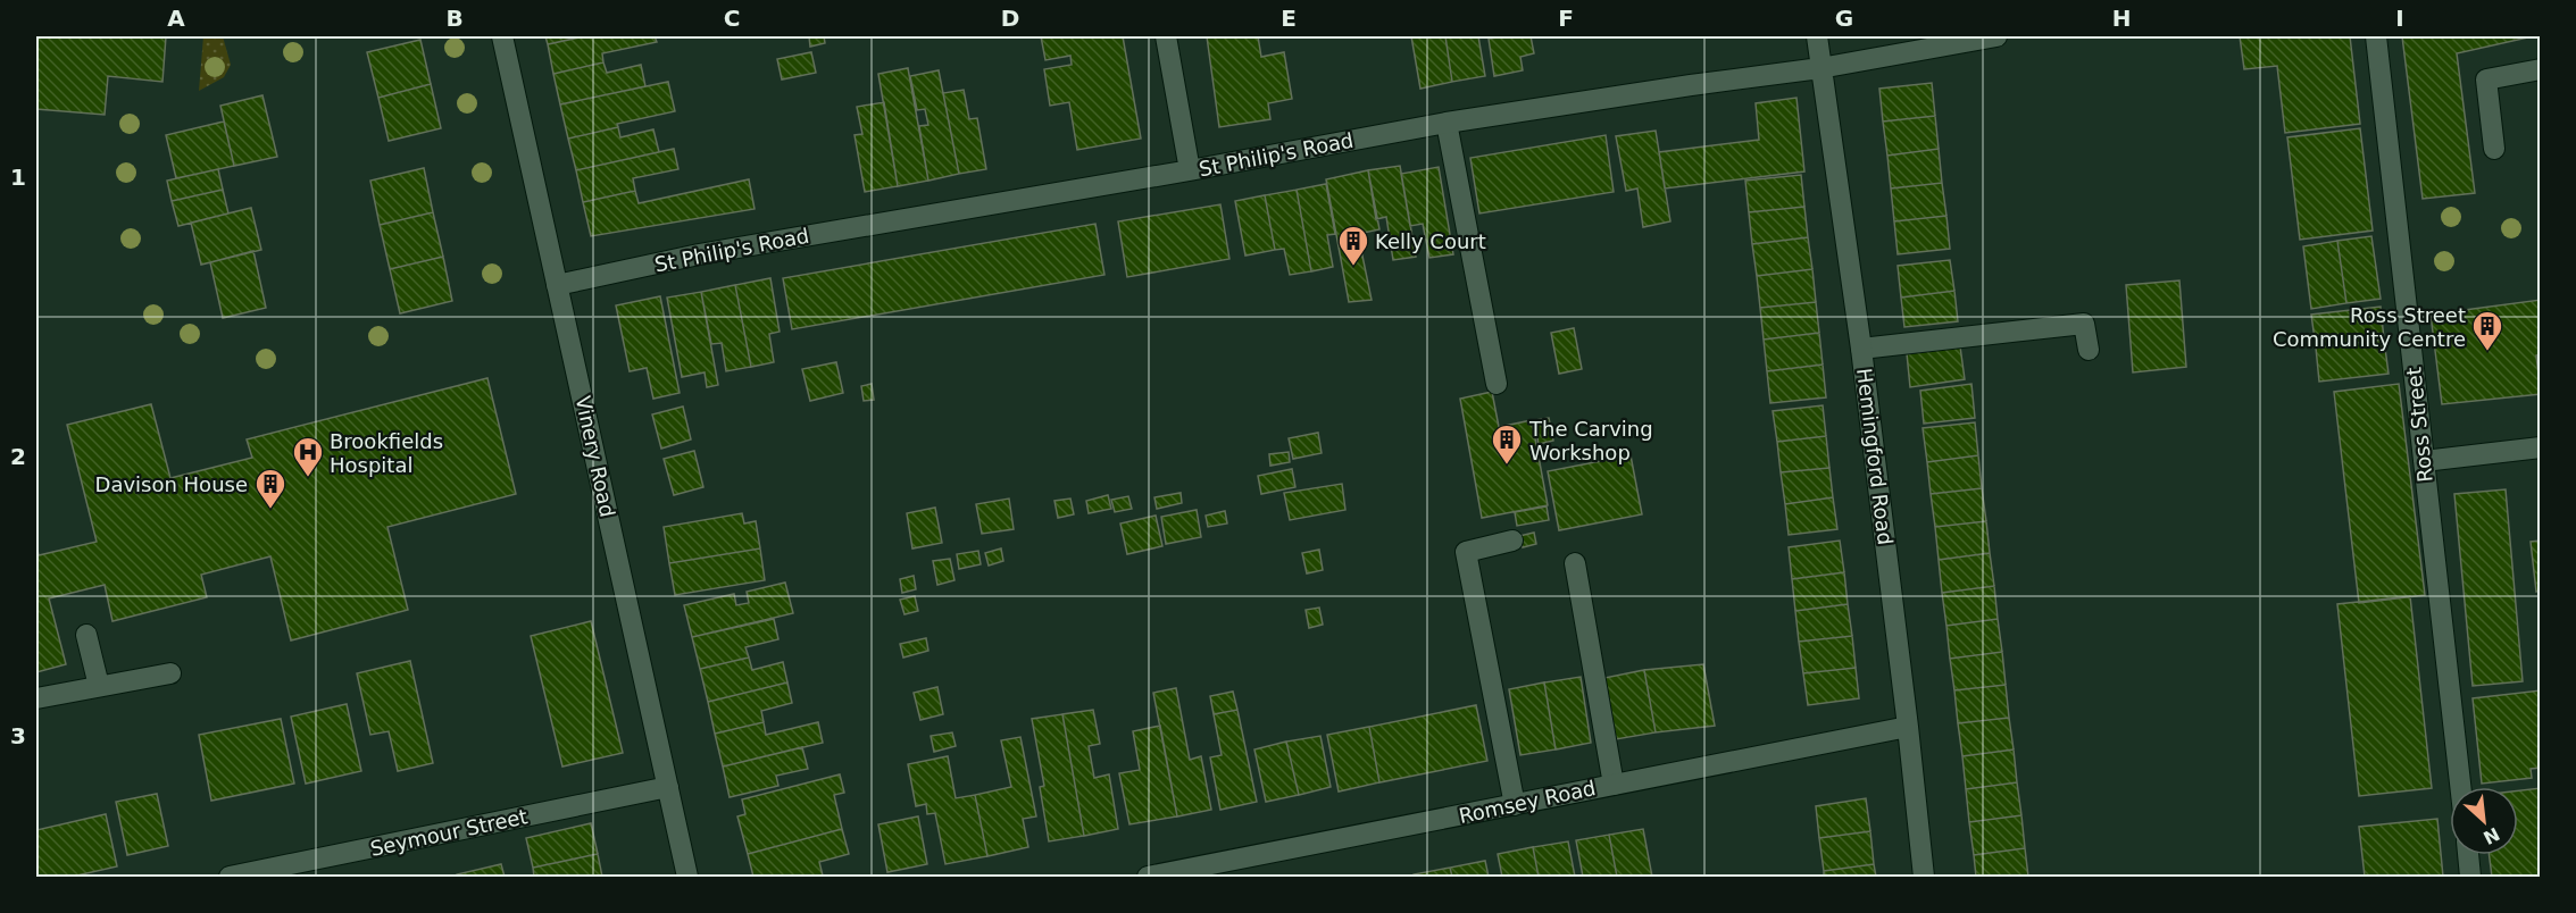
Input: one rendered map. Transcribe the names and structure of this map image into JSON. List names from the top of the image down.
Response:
{
  "streets": {
    "street": [
      "St Philip's Road",
      "Ross Street",
      "Vinery Road",
      "Hemingford Road",
      "Romsey Road",
      "Seymour Street"
    ]
  },
  "crossings": [
    ["St Philip's Road", "Vinery Road"],
    ["St Philip's Road", "Hemingford Road"],
    ["Vinery Road", "Seymour Street"],
    ["Hemingford Road", "Romsey Road"]
  ],
  "places": {
    "building": [
      "Kelly Court",
      "Ross Street Community Centre",
      "The Carving Workshop",
      "Davison House"
    ],
    "hospital": ["Brookfields Hospital"]
  },
  "north": "bottom right",
  "grid": {
    "columns": [
      "A",
      "B",
      "C",
      "D",
      "E",
      "F",
      "G",
      "H",
      "I"
    ],
    "rows": ["1", "2", "3"]
  }
}
